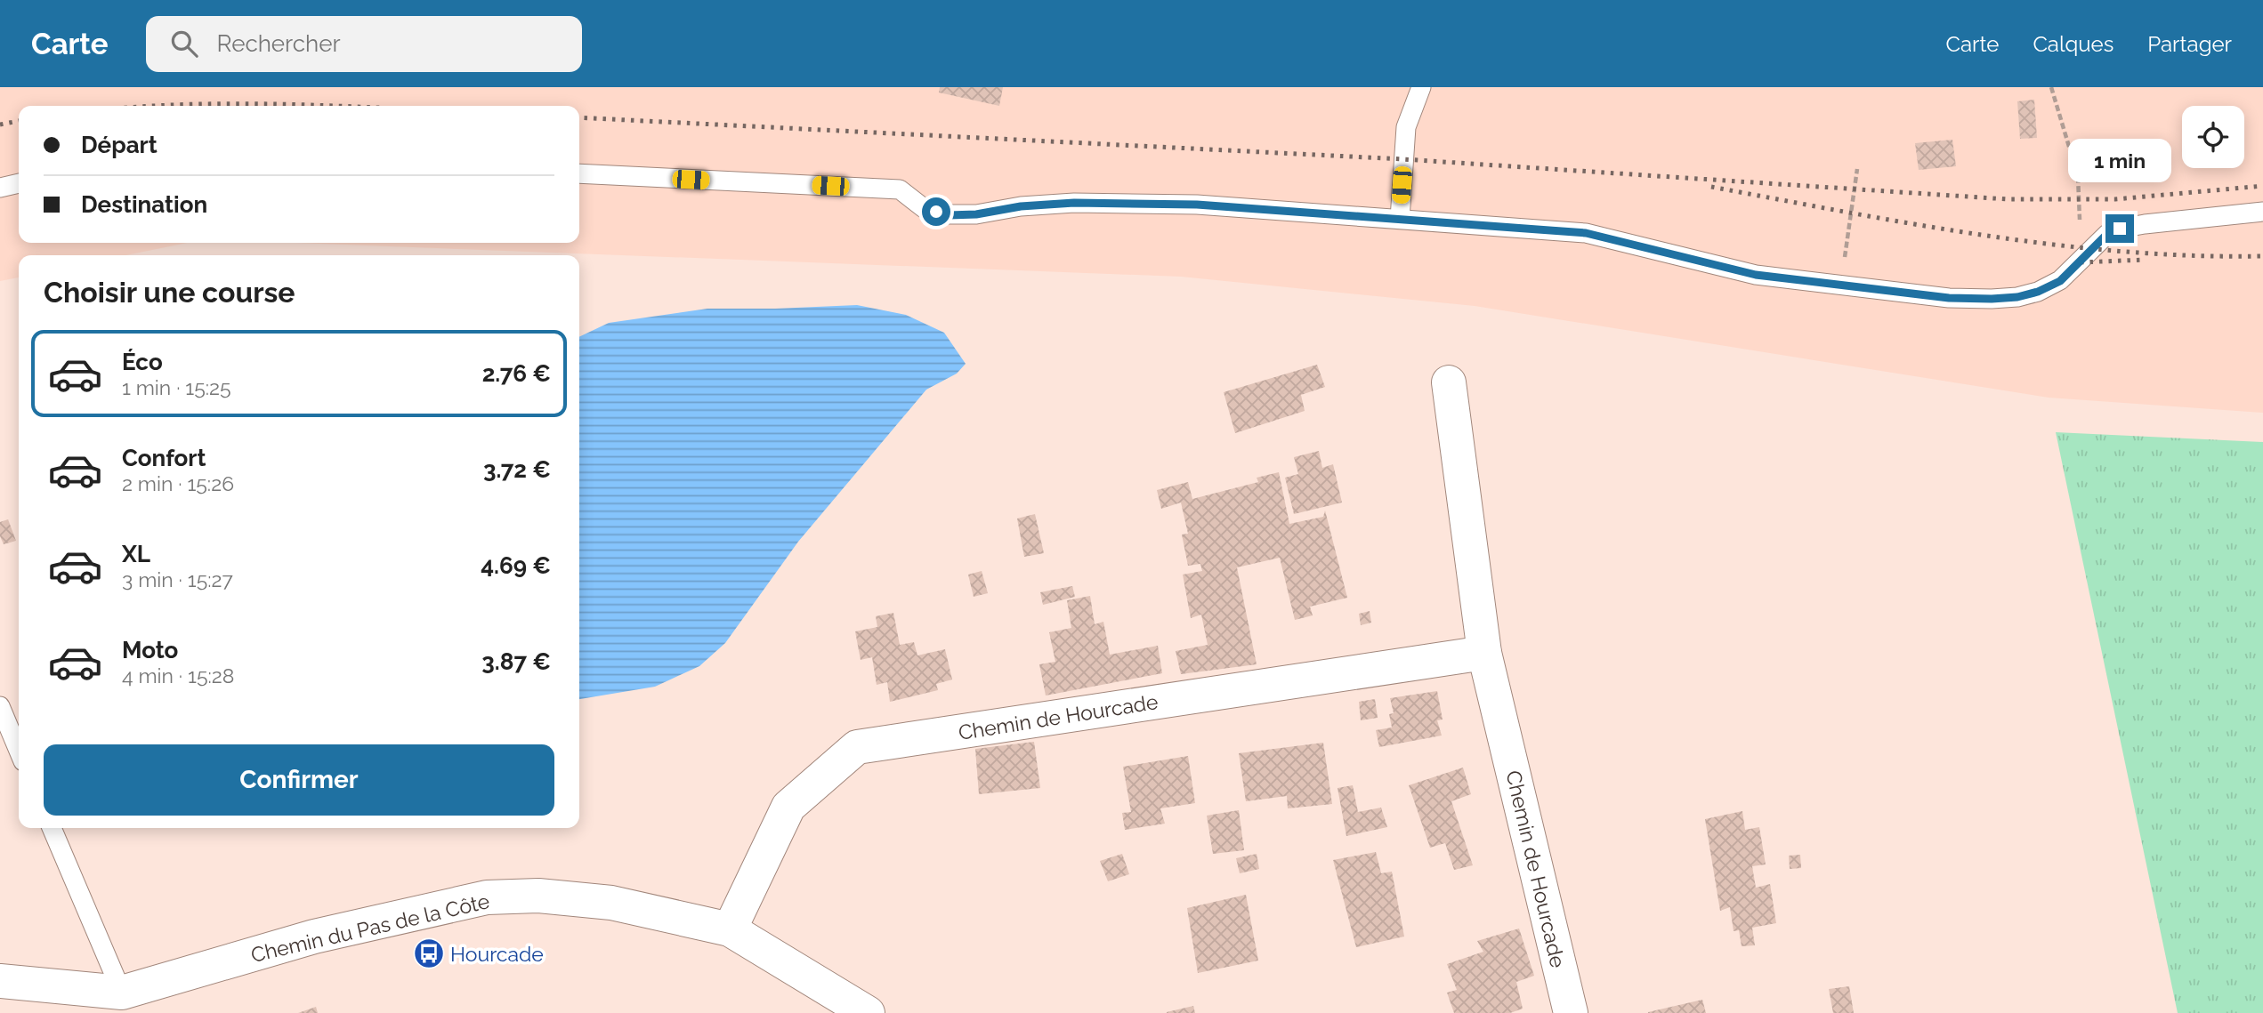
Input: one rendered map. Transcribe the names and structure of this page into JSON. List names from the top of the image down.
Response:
{
  "streets": {
    "street": ["Chemin de Hourcade", "Chemin du Pas de la Côte"]
  },
  "crossings": [
    ["Chemin de Hourcade", "Chemin du Pas de la Côte"]
  ],
  "places": {
    "bus stop": ["Hourcade"]
  },
  "page": {
    "header": "Carte",
    "search": "Rechercher",
    "nav": ["Carte", "Calques", "Partager"],
    "banner": ["Départ", "Destination"],
    "bubble": "1 min",
    "heading": "Choisir une course",
    "list": [
      {
        "name": "Éco",
        "note": "1 min · 15:25",
        "value": "2.76 €"
      },
      {
        "name": "Confort",
        "note": "2 min · 15:26",
        "value": "3.72 €"
      },
      {
        "name": "XL",
        "note": "3 min · 15:27",
        "value": "4.69 €"
      },
      {
        "name": "Moto",
        "note": "4 min · 15:28",
        "value": "3.87 €"
      }
    ],
    "buttons": "Confirmer"
  }
}
